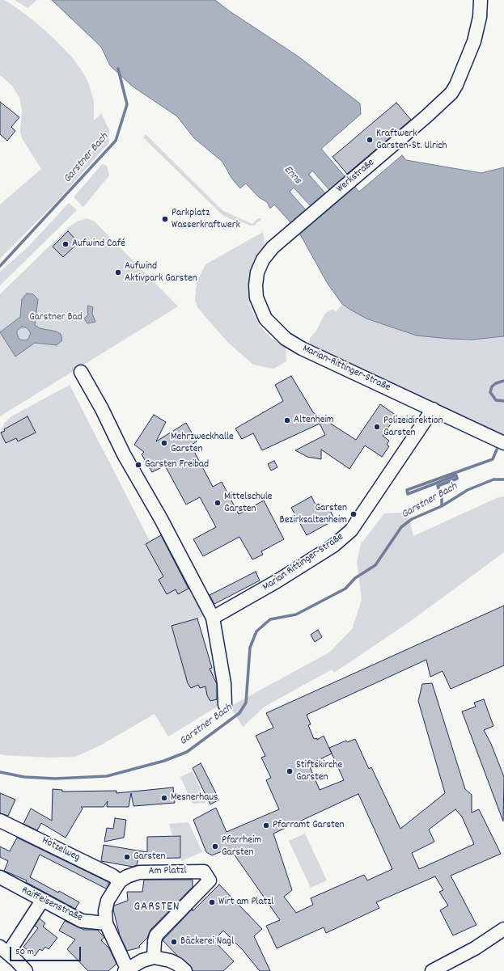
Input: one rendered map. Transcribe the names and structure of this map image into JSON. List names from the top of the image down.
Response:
{
  "streets": {
    "street": [
      "Werkstraße",
      "Marian-Rittinger-Straße",
      "Marian Rittinger-Straße",
      "Hötzelweg",
      "Am Platzl",
      "Raiffeisenstraße"
    ]
  },
  "crossings": [
    ["Werkstraße", "Marian-Rittinger-Straße"],
    ["Marian-Rittinger-Straße", "Marian Rittinger-Straße"],
    ["Hötzelweg", "Am Platzl"]
  ],
  "districts": ["GARSTEN"],
  "water": ["Garstner Bach", "Enns"],
  "parks": ["Garstner Bad"],
  "places": [
    "Kraftwerk Garsten-St. Ulrich",
    "Parkplatz Wasserkraftwerk",
    "Aufwind Café",
    "Aufwind Aktivpark Garsten",
    "Altenheim",
    "Polizeidirektion Garsten",
    "Mehrzweckhalle Garsten",
    "Garsten Freibad",
    "Mittelschule Garsten",
    "Garsten Bezirksaltenheim",
    "Stiftskirche Garsten",
    "Mesnerhaus",
    "Pfarramt Garsten",
    "Pfarrheim Garsten",
    "Garsten",
    "Wirt am Platzl",
    "Bäckerei Nagl"
  ],
  "scale_bar": "50 m"
}
